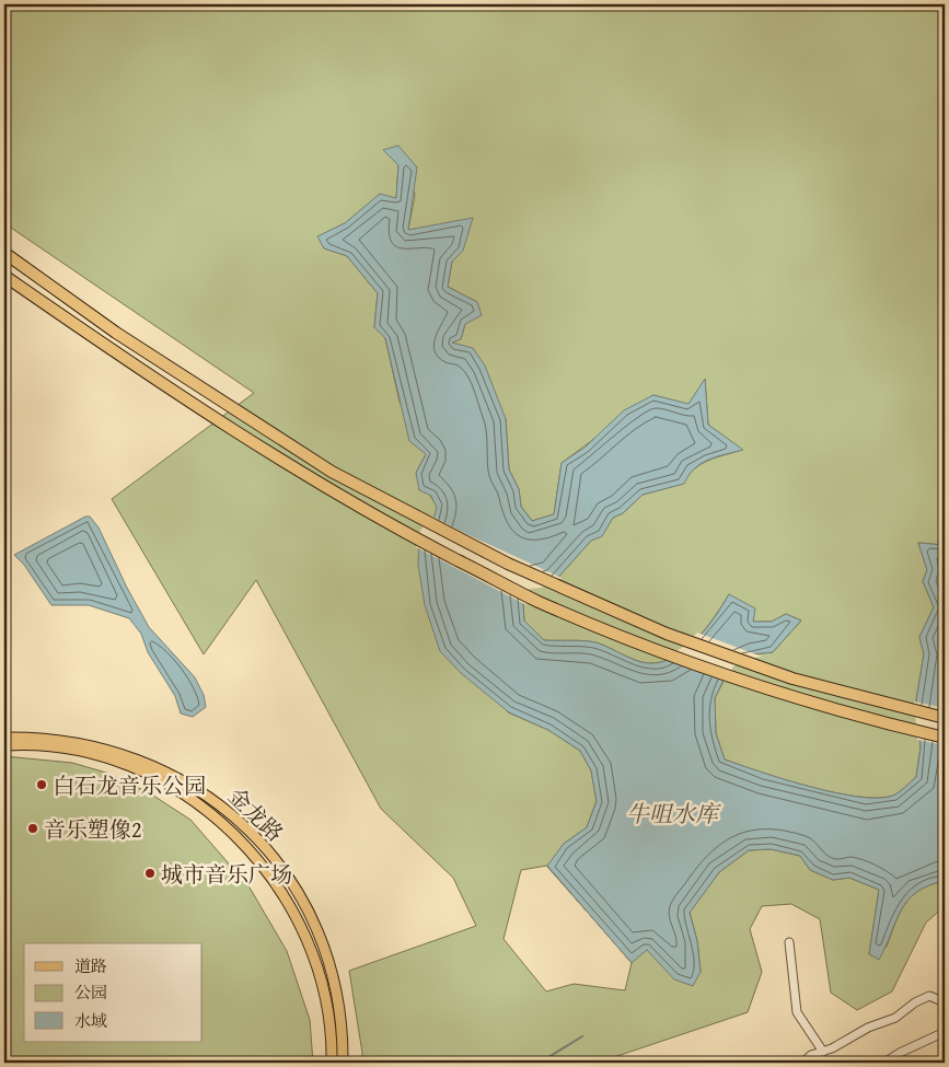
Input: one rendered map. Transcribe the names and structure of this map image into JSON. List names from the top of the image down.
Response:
{
  "streets": {
    "main road": ["金龙路"]
  },
  "water": ["牛咀水库"],
  "places": ["白石龙音乐公园", "音乐塑像2", "城市音乐广场"],
  "legend": ["道路", "公园", "水域"]
}
